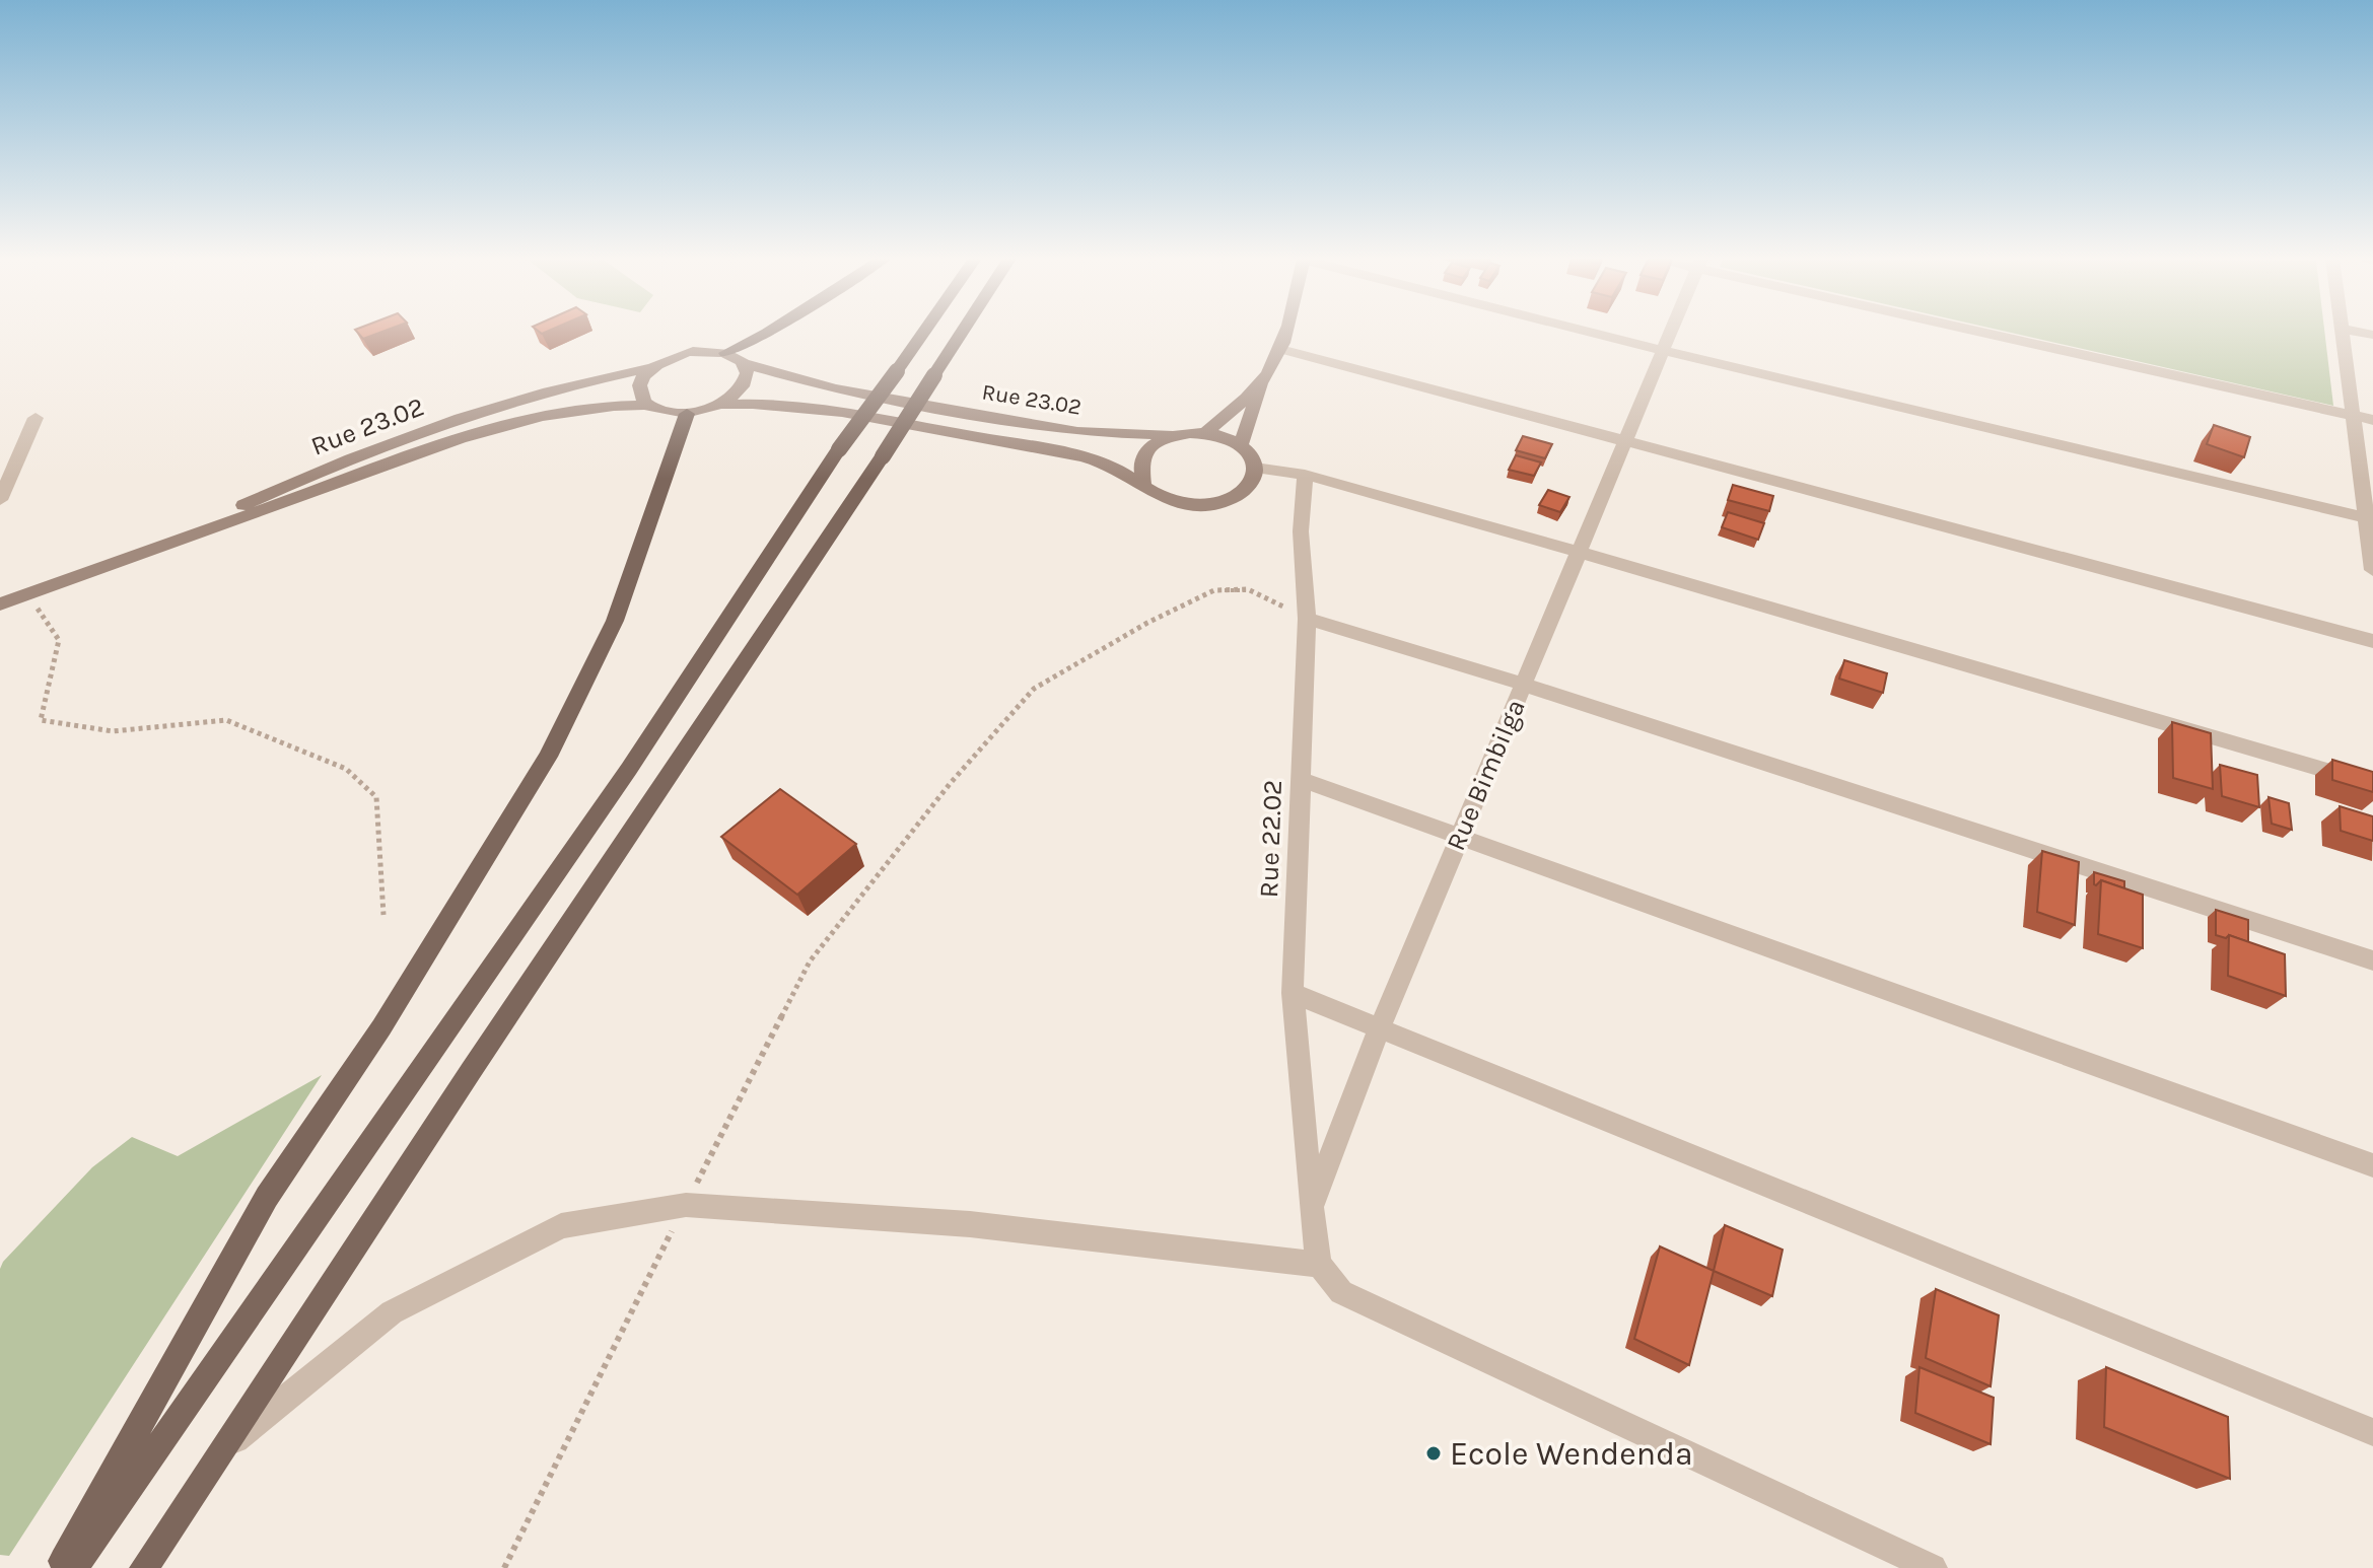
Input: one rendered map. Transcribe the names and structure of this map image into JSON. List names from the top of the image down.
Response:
{
  "streets": {
    "street": ["Rue 23.02", "Rue Bimbilga", "Rue 22.02"]
  },
  "crossings": [
    ["Rue Bimbilga", "Rue 22.02"]
  ],
  "places": ["Ecole Wendenda"]
}
